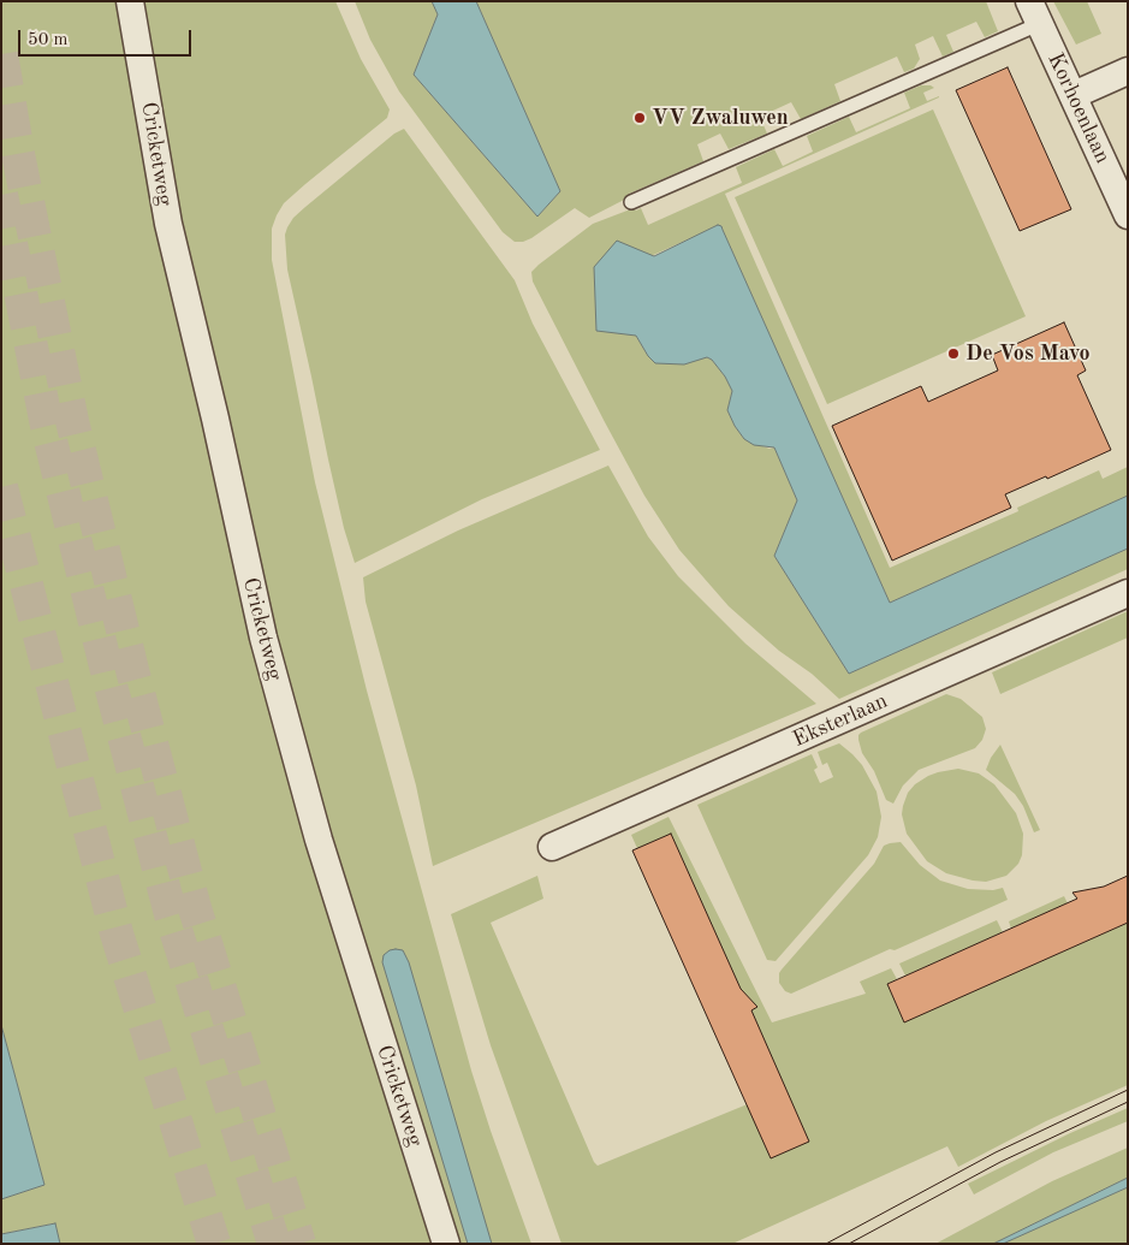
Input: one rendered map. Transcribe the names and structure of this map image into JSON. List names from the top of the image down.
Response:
{
  "streets": {
    "street": ["Korhoenlaan", "Cricketweg", "Eksterlaan"]
  },
  "places": ["VV Zwaluwen", "De Vos Mavo"],
  "scale_bar": "50 m"
}
